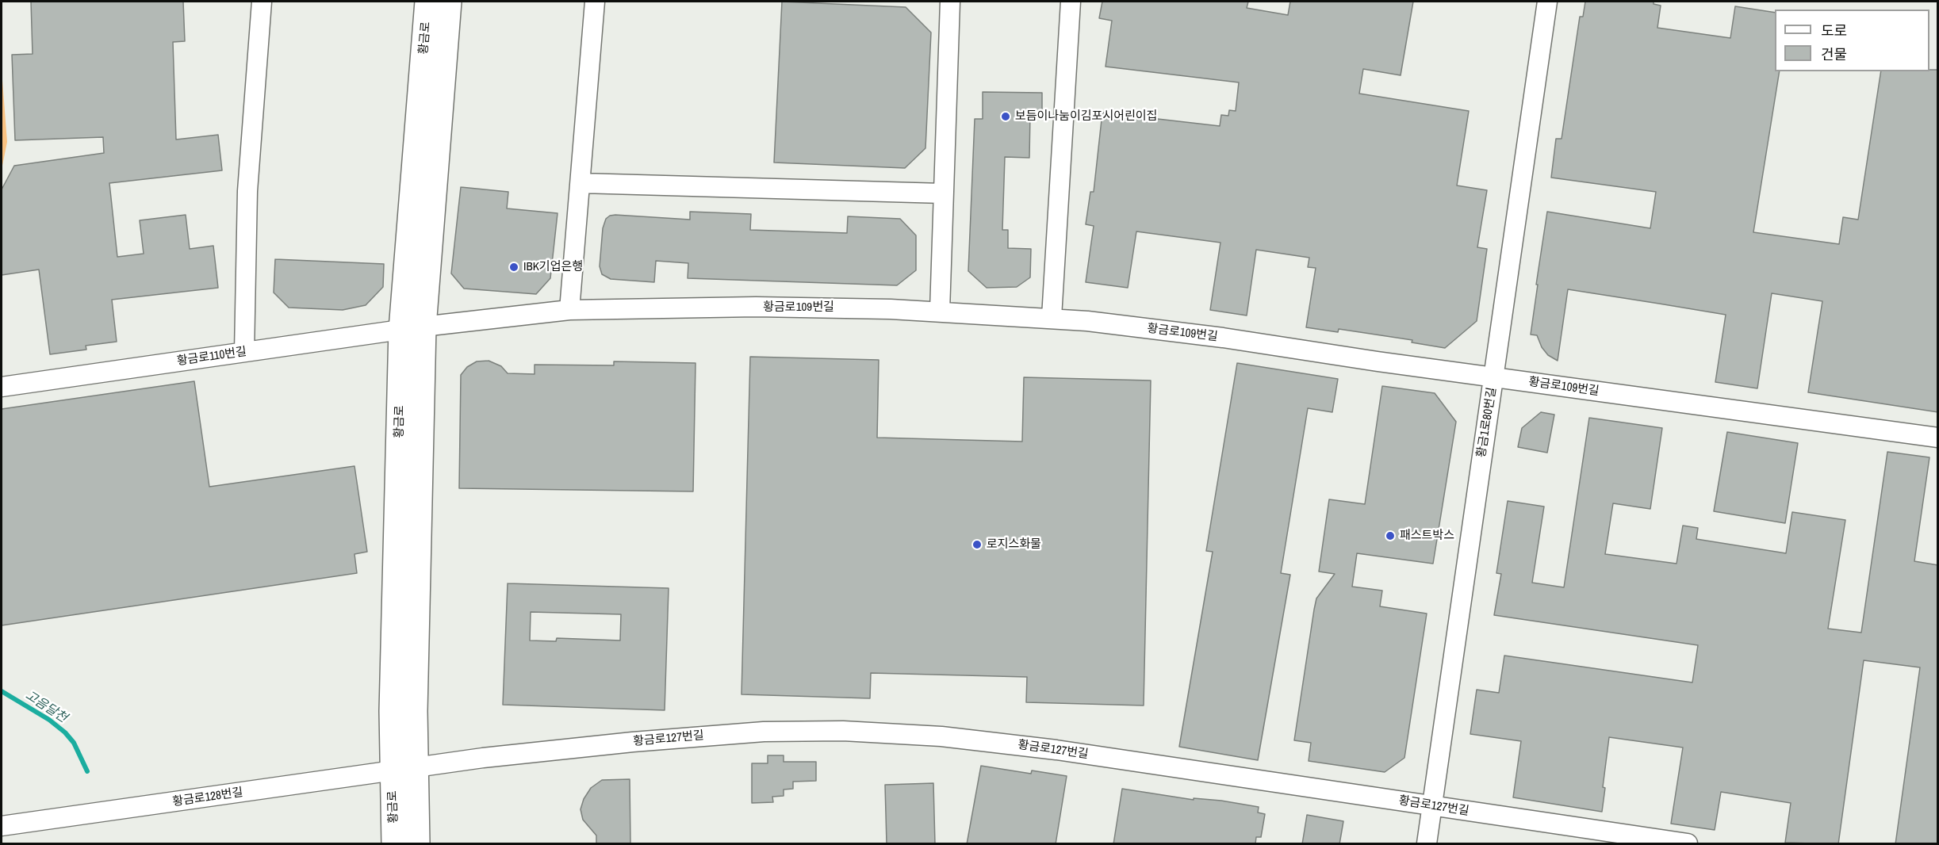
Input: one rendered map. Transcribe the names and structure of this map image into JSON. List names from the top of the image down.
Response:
{
  "streets": {
    "street": [
      "황금로",
      "황금로109번길",
      "황금로110번길",
      "황금1로80번길",
      "황금로127번길",
      "황금로128번길"
    ]
  },
  "crossings": [
    ["황금로", "황금로109번길"],
    ["황금로", "황금로110번길"],
    ["황금로", "황금로127번길"],
    ["황금로", "황금로128번길"],
    ["황금로109번길", "황금로110번길"],
    ["황금로109번길", "황금1로80번길"],
    ["황금1로80번길", "황금로127번길"],
    ["황금로127번길", "황금로128번길"]
  ],
  "water": ["고음달천"],
  "places": [
    "보듬이나눔이김포시어린이집",
    "IBK기업은행",
    "패스트박스",
    "로지스화물"
  ],
  "legend": ["도로", "건물"]
}
